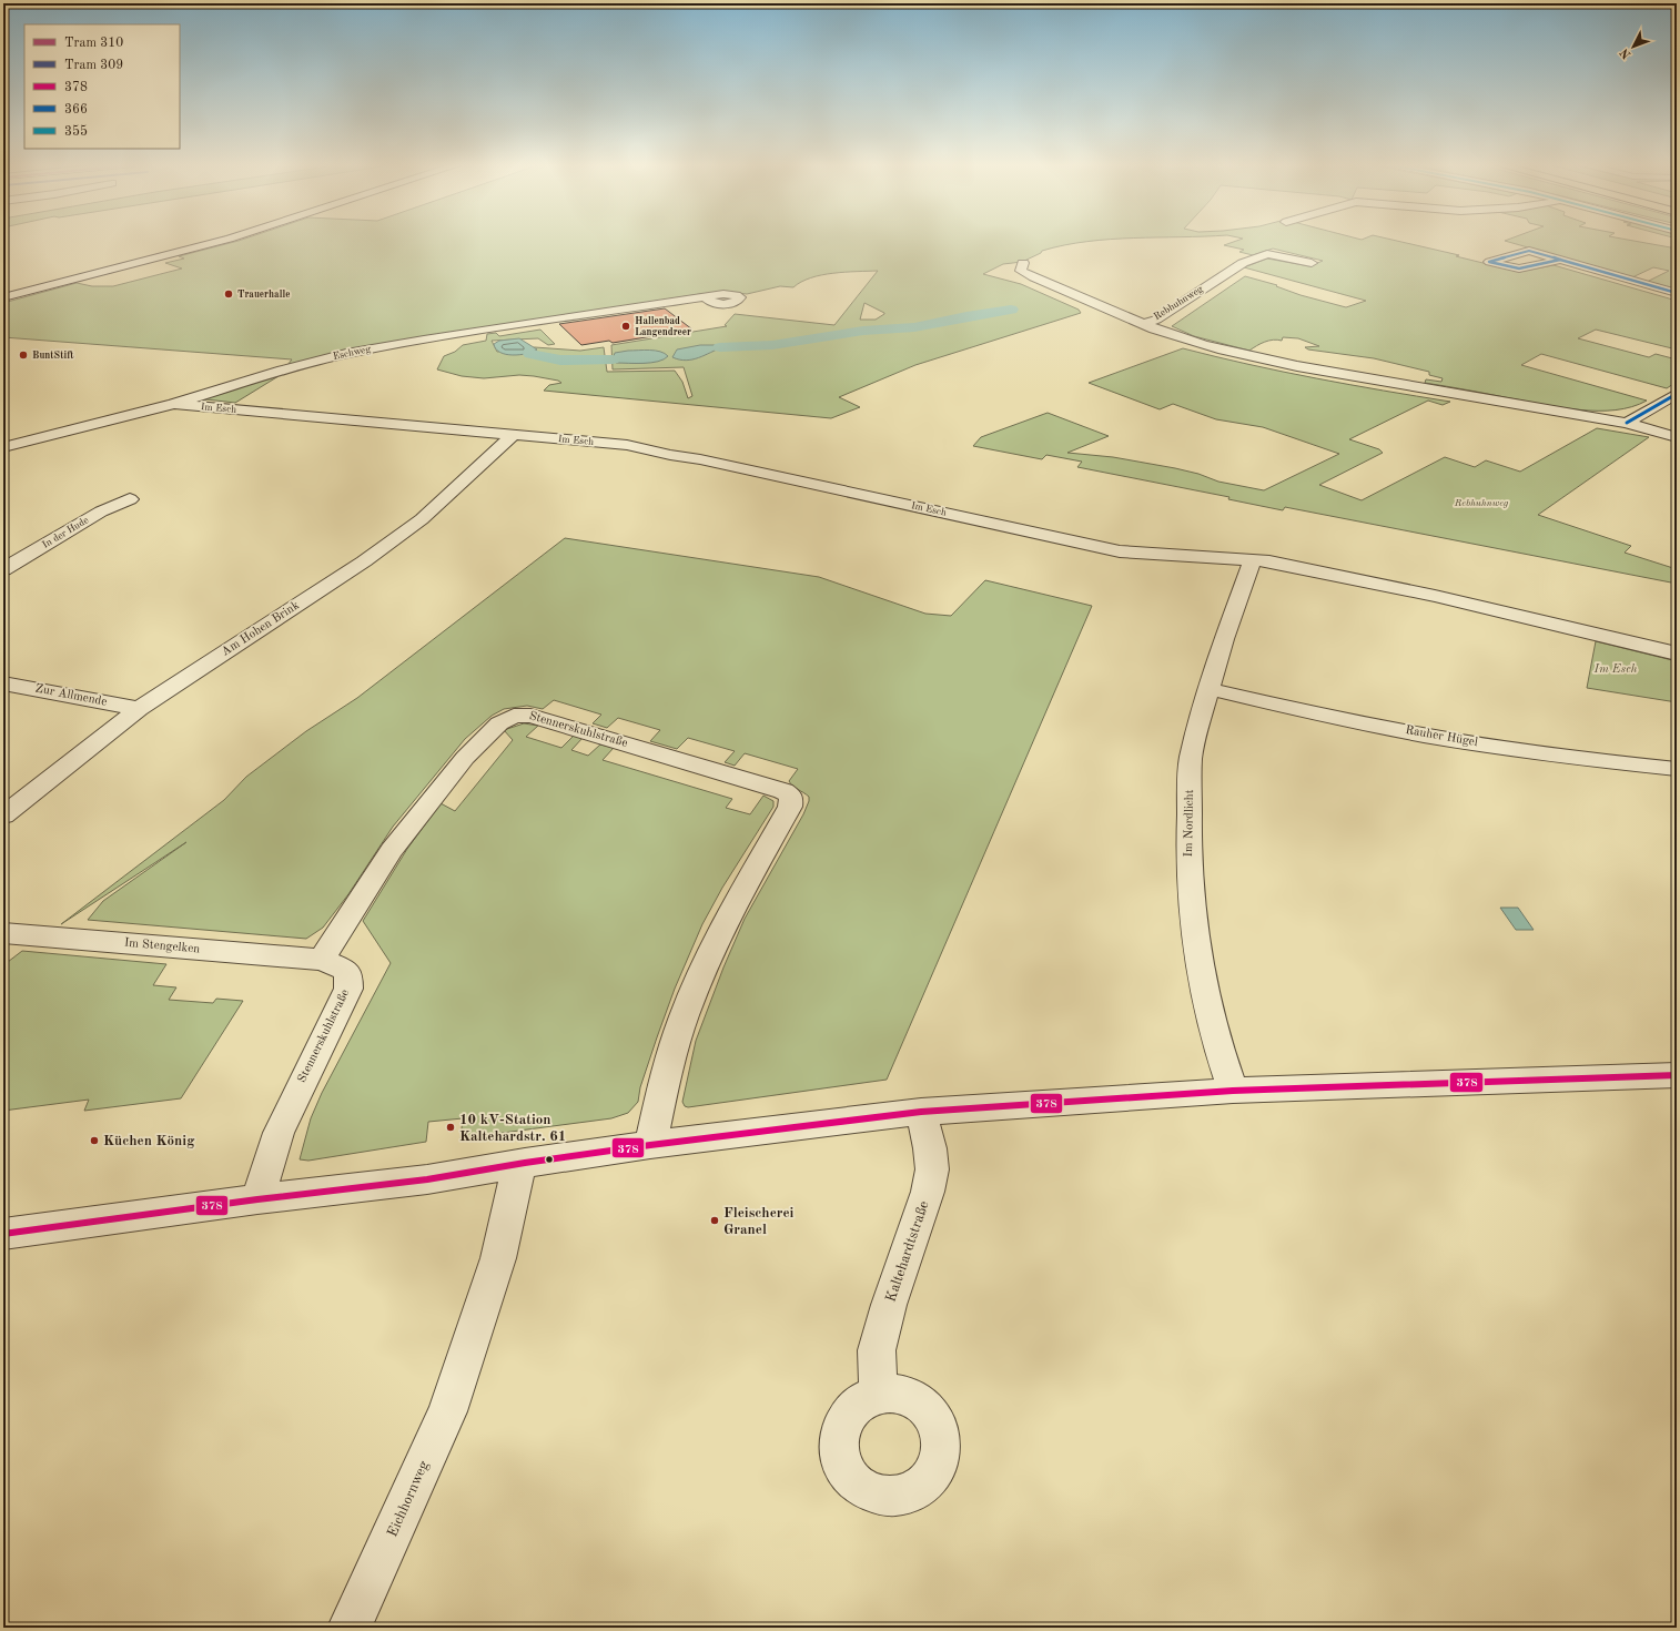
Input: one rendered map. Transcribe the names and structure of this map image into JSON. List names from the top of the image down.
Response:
{
  "streets": {
    "street": [
      "Rebhuhnweg",
      "Eschweg",
      "Im Esch",
      "In der Hude",
      "Am Hohen Brink",
      "Zur Allmende",
      "Stennerskuhlstraße",
      "Rauher Hügel",
      "Im Nordlicht",
      "Im Stengelken",
      "Kaltehardtstraße",
      "Eichhornweg"
    ]
  },
  "crossings": [
    ["Eschweg", "Im Esch"],
    ["Im Esch", "Am Hohen Brink"],
    ["Im Esch", "Im Nordlicht"],
    ["Am Hohen Brink", "Zur Allmende"],
    ["Stennerskuhlstraße", "Im Stengelken"],
    ["Rauher Hügel", "Im Nordlicht"]
  ],
  "parks": ["Rebhuhnweg", "Im Esch"],
  "places": [
    "Trauerhalle",
    "Hallenbad Langendreer",
    "BuntStift",
    "10 kV-Station Kaltehardstr. 61",
    "Küchen König",
    "Fleischerei Granel"
  ],
  "lines": ["transit line 366", "transit line 378"],
  "legend": [
    "Tram 310",
    "Tram 309",
    "378",
    "366",
    "355"
  ],
  "north": "bottom left"
}
